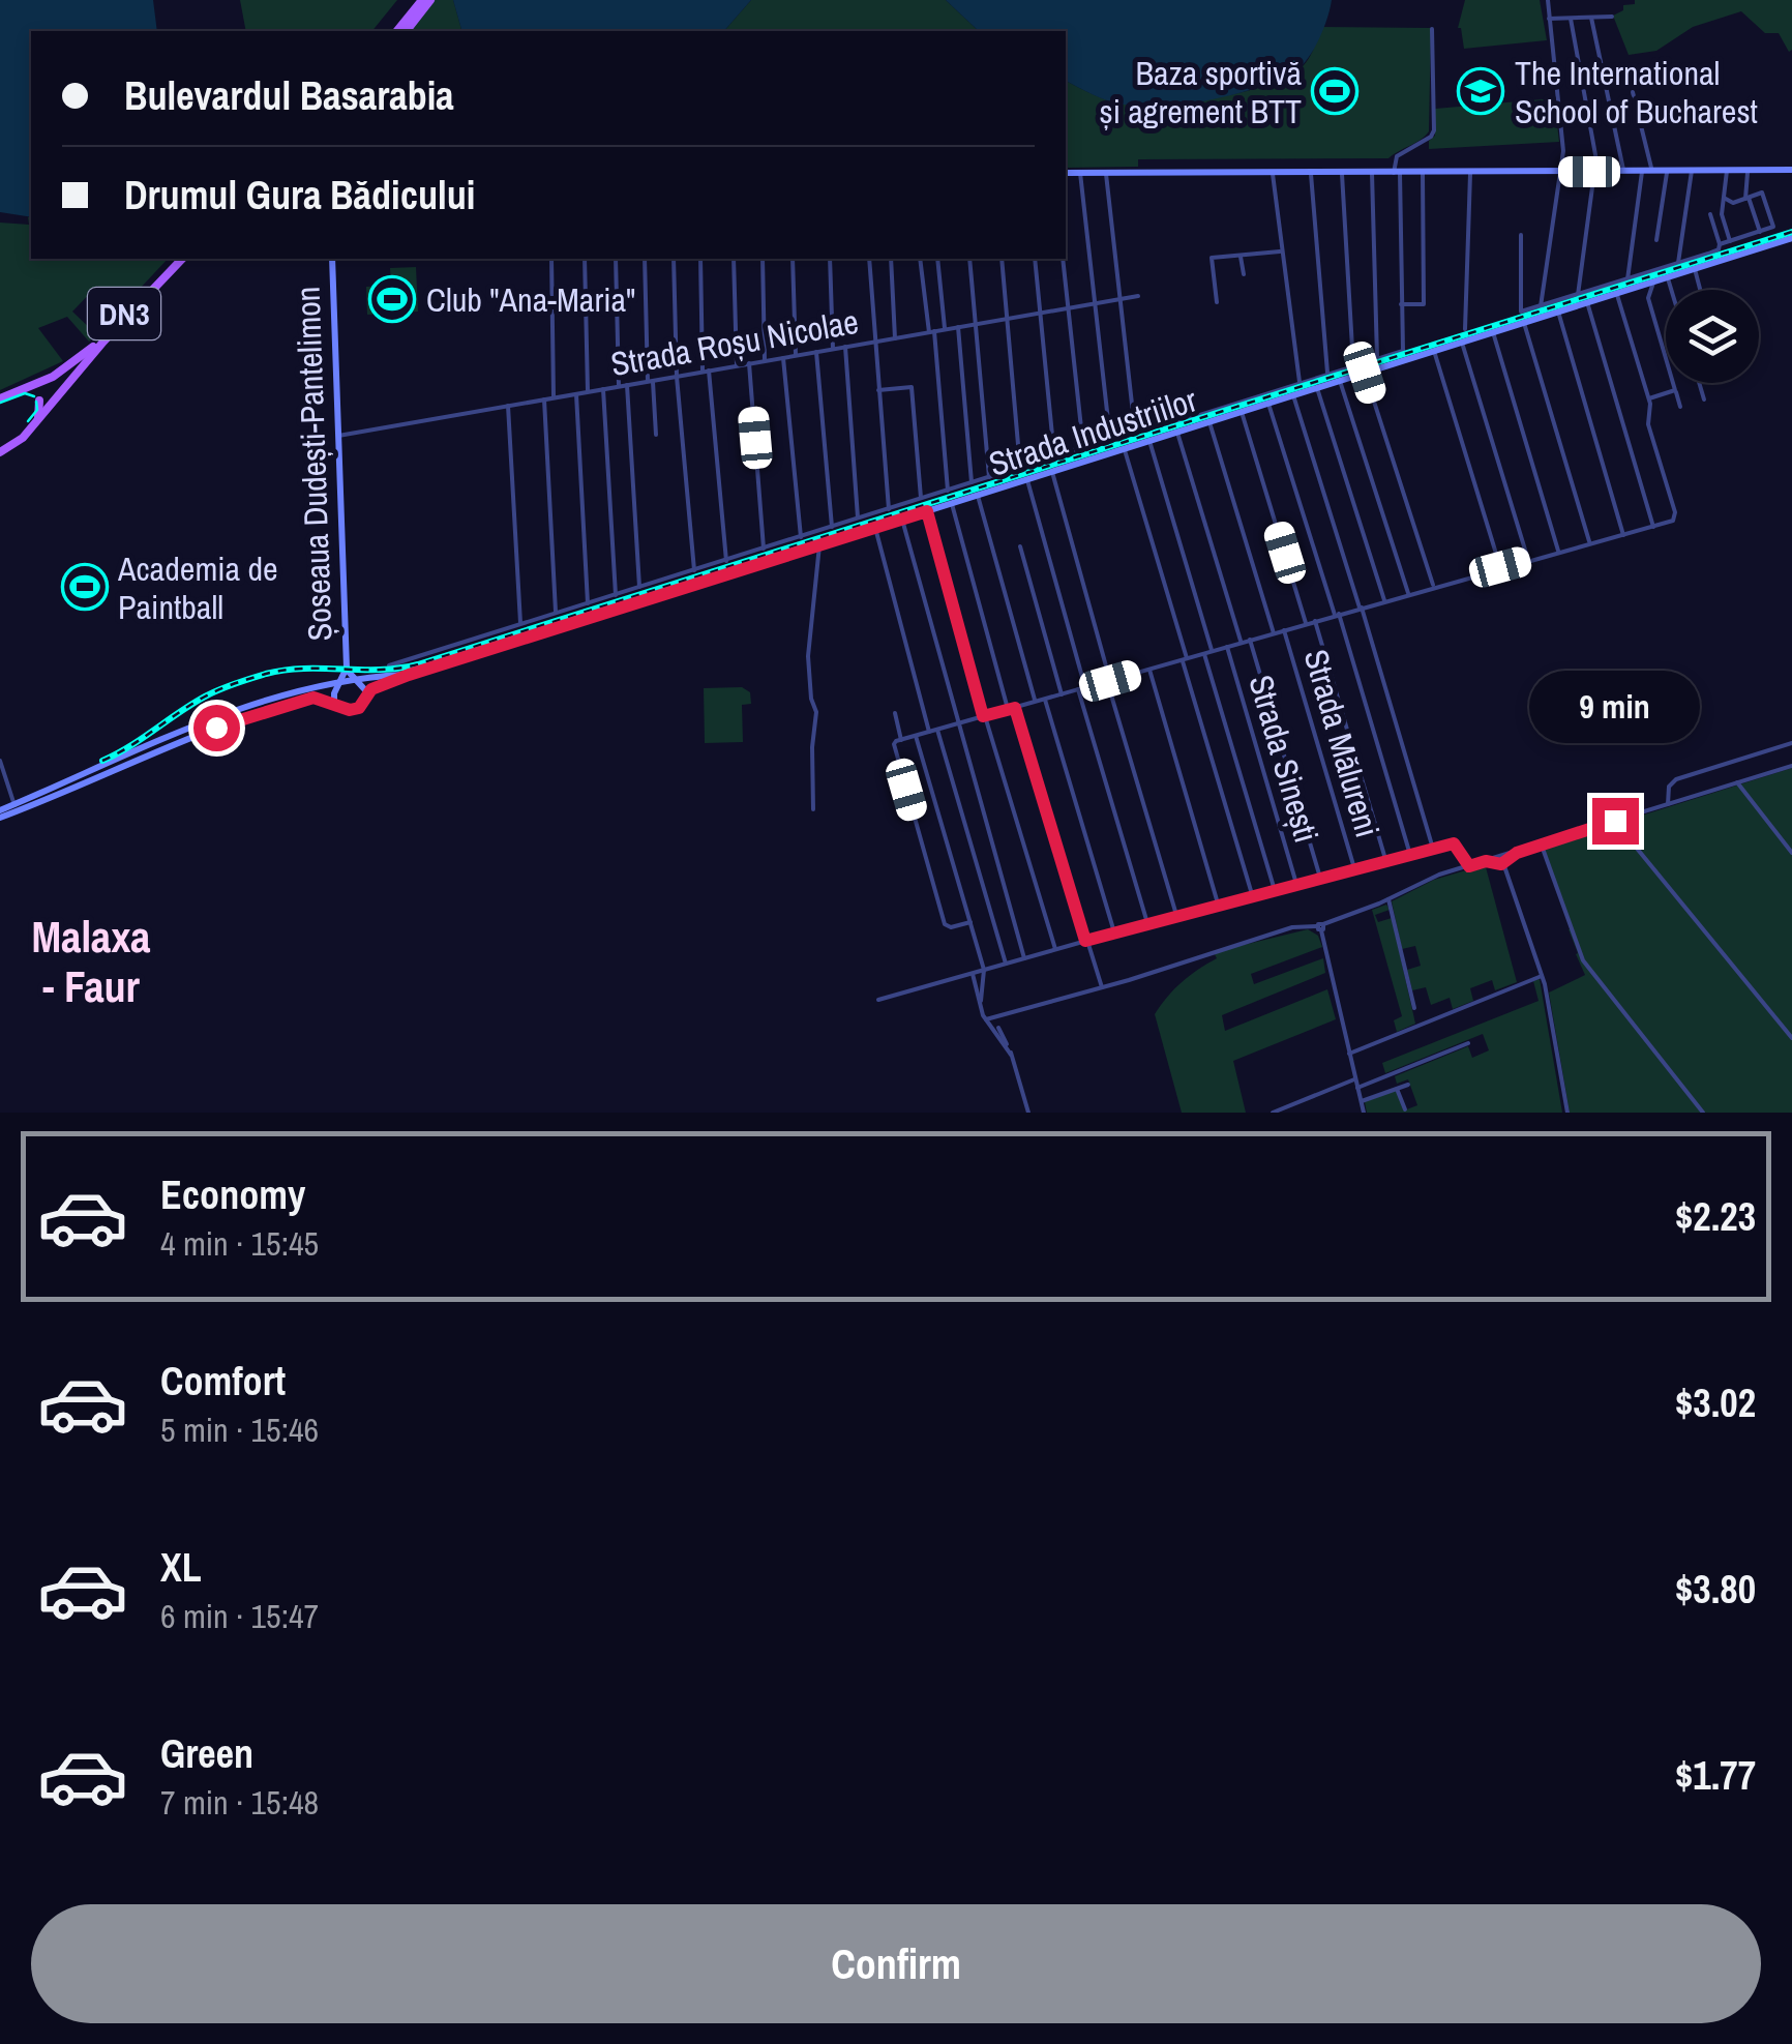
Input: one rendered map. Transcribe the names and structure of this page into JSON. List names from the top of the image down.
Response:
{
  "streets": {
    "main road": ["DN3", "Strada Industriilor", "Șoseaua Dudești-Pantelimon"],
    "street": ["Strada Roșu Nicolae", "Strada Mălureni", "Strada Sinești"]
  },
  "crossings": [
    ["Strada Roșu Nicolae", "Șoseaua Dudești-Pantelimon"],
    ["Strada Industriilor", "Șoseaua Dudești-Pantelimon"],
    ["Strada Industriilor", "Strada Mălureni"]
  ],
  "districts": ["Malaxa - Faur"],
  "places": {
    "sports": ["Baza sportivă și agrement BTT", "Club \"Ana-Maria\"", "Academia de Paintball"],
    "school or university": ["The International School of Bucharest"]
  },
  "page": {
    "banner": ["Bulevardul Basarabia", "Drumul Gura Bădicului"],
    "bubble": "9 min",
    "list": [
      {
        "name": "Economy",
        "note": "4 min · 15:45",
        "value": "$2.23"
      },
      {
        "name": "Comfort",
        "note": "5 min · 15:46",
        "value": "$3.02"
      },
      {
        "name": "XL",
        "note": "6 min · 15:47",
        "value": "$3.80"
      },
      {
        "name": "Green",
        "note": "7 min · 15:48",
        "value": "$1.77"
      }
    ],
    "buttons": "Confirm"
  }
}
